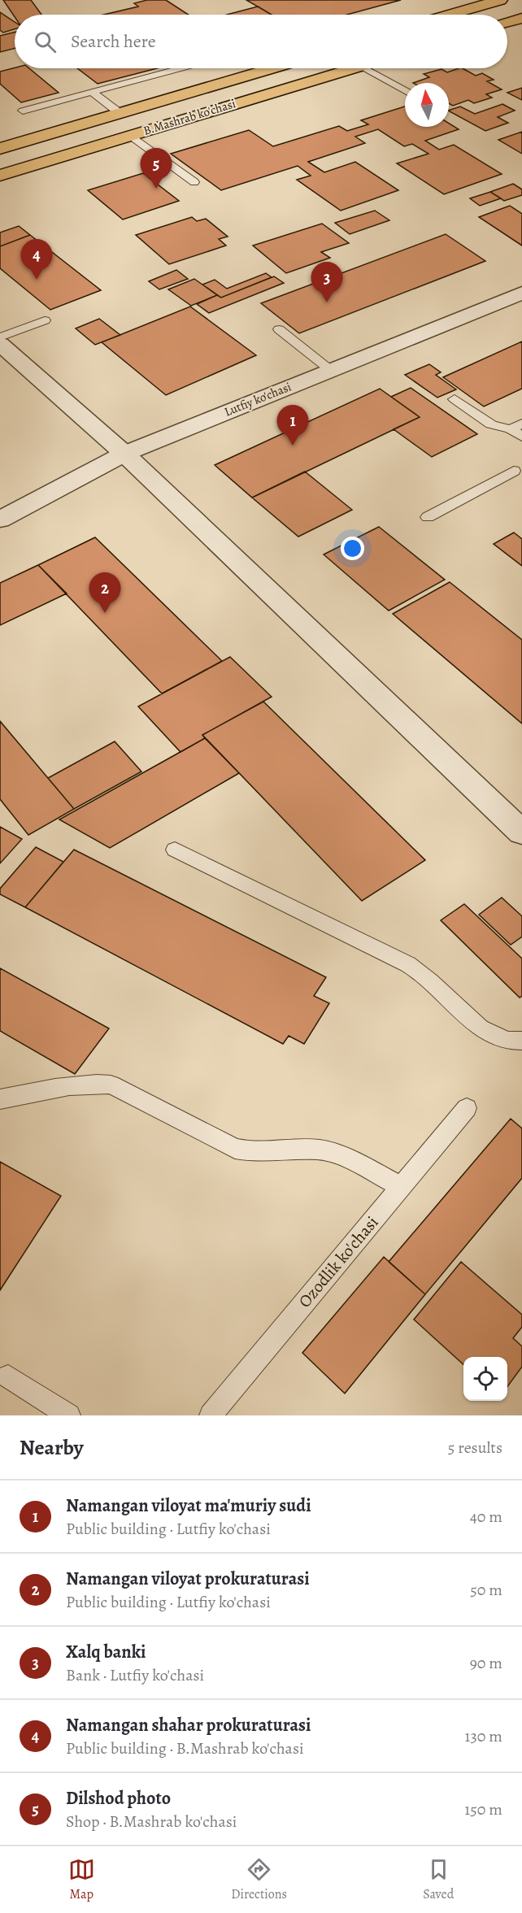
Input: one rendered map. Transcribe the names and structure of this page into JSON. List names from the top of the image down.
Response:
{
  "streets": {
    "main road": ["B.Mashrab ko'chasi"],
    "street": ["Lutfiy ko'chasi"],
    "lane": ["Ozodlik ko'chasi"]
  },
  "north": "top",
  "page": {
    "search": "Search here",
    "pins": [
      "5",
      "4",
      "3",
      "1",
      "2"
    ],
    "heading": ["Nearby", "5 results"],
    "list": [
      {
        "mark": "1",
        "name": "Namangan viloyat ma'muriy sudi",
        "note": "Public building · Lutfiy ko'chasi",
        "value": "40 m"
      },
      {
        "mark": "2",
        "name": "Namangan viloyat prokuraturasi",
        "note": "Public building · Lutfiy ko'chasi",
        "value": "50 m"
      },
      {
        "mark": "3",
        "name": "Xalq banki",
        "note": "Bank · Lutfiy ko'chasi",
        "value": "90 m"
      },
      {
        "mark": "4",
        "name": "Namangan shahar prokuraturasi",
        "note": "Public building · B.Mashrab ko'chasi",
        "value": "130 m"
      },
      {
        "mark": "5",
        "name": "Dilshod photo",
        "note": "Shop · B.Mashrab ko'chasi",
        "value": "150 m"
      }
    ],
    "nav": ["Map", "Directions", "Saved"]
  }
}
